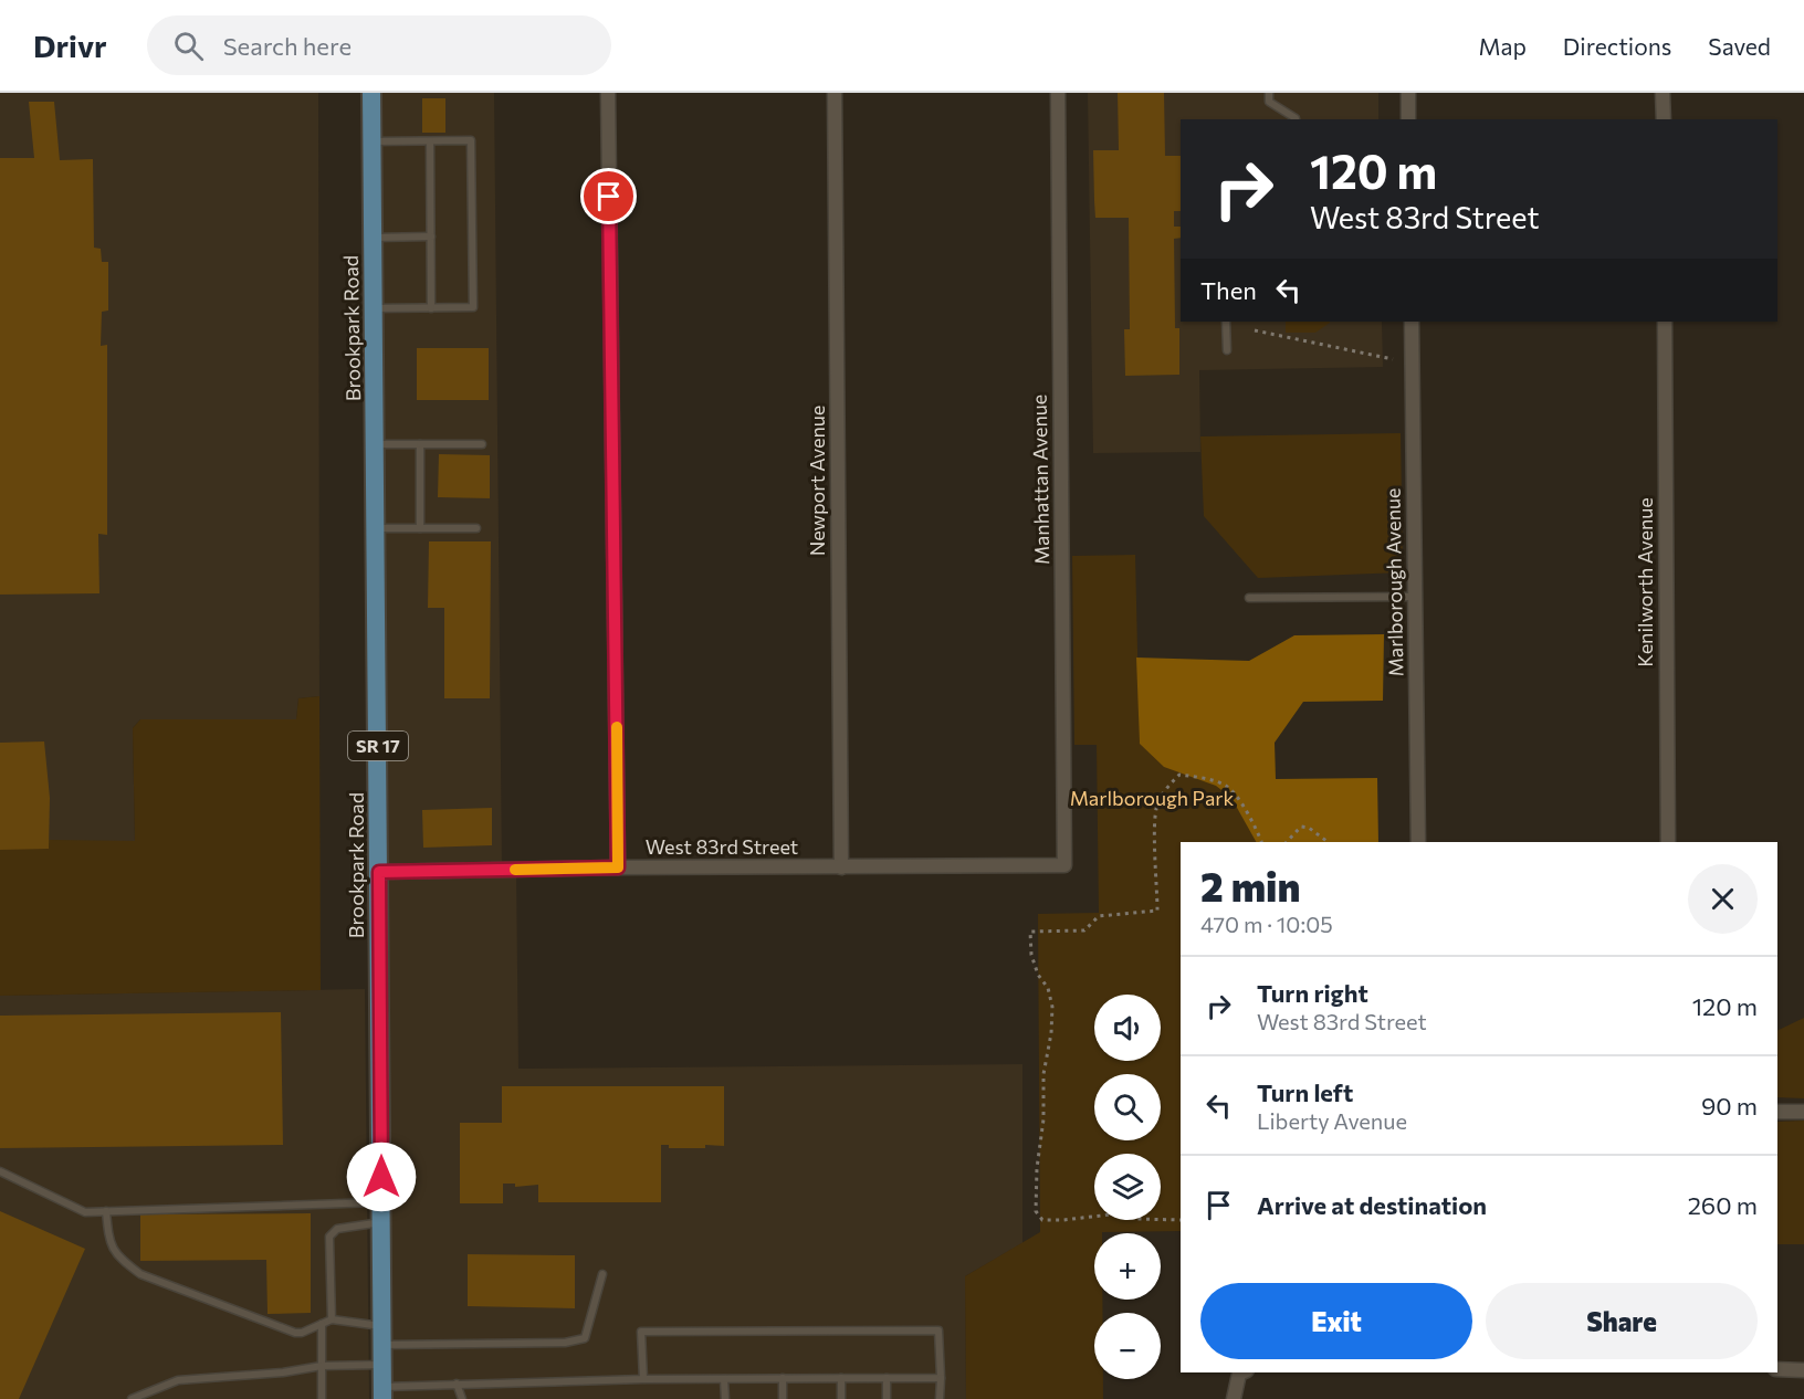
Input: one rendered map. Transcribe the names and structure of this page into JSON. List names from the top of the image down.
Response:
{
  "streets": {
    "main road": ["Brookpark Road", "SR 17"],
    "street": [
      "Manhattan Avenue",
      "Newport Avenue",
      "Marlborough Avenue",
      "Kenilworth Avenue",
      "West 83rd Street"
    ]
  },
  "crossings": [
    ["Brookpark Road", "West 83rd Street"],
    ["Manhattan Avenue", "West 83rd Street"],
    ["Newport Avenue", "West 83rd Street"]
  ],
  "parks": ["Marlborough Park"],
  "page": {
    "header": "Drivr",
    "search": "Search here",
    "nav": ["Map", "Directions", "Saved"],
    "turn": ["120 m", "West 83rd Street"],
    "then": "Then",
    "heading": ["2 min", "470 m · 10:05"],
    "list": [
      {
        "name": "Turn right",
        "note": "West 83rd Street",
        "value": "120 m"
      },
      {
        "name": "Turn left",
        "note": "Liberty Avenue",
        "value": "90 m"
      },
      {
        "name": "Arrive at destination",
        "value": "260 m"
      }
    ],
    "map_buttons": ["+", "−"],
    "buttons": ["Exit", "Share"]
  }
}
